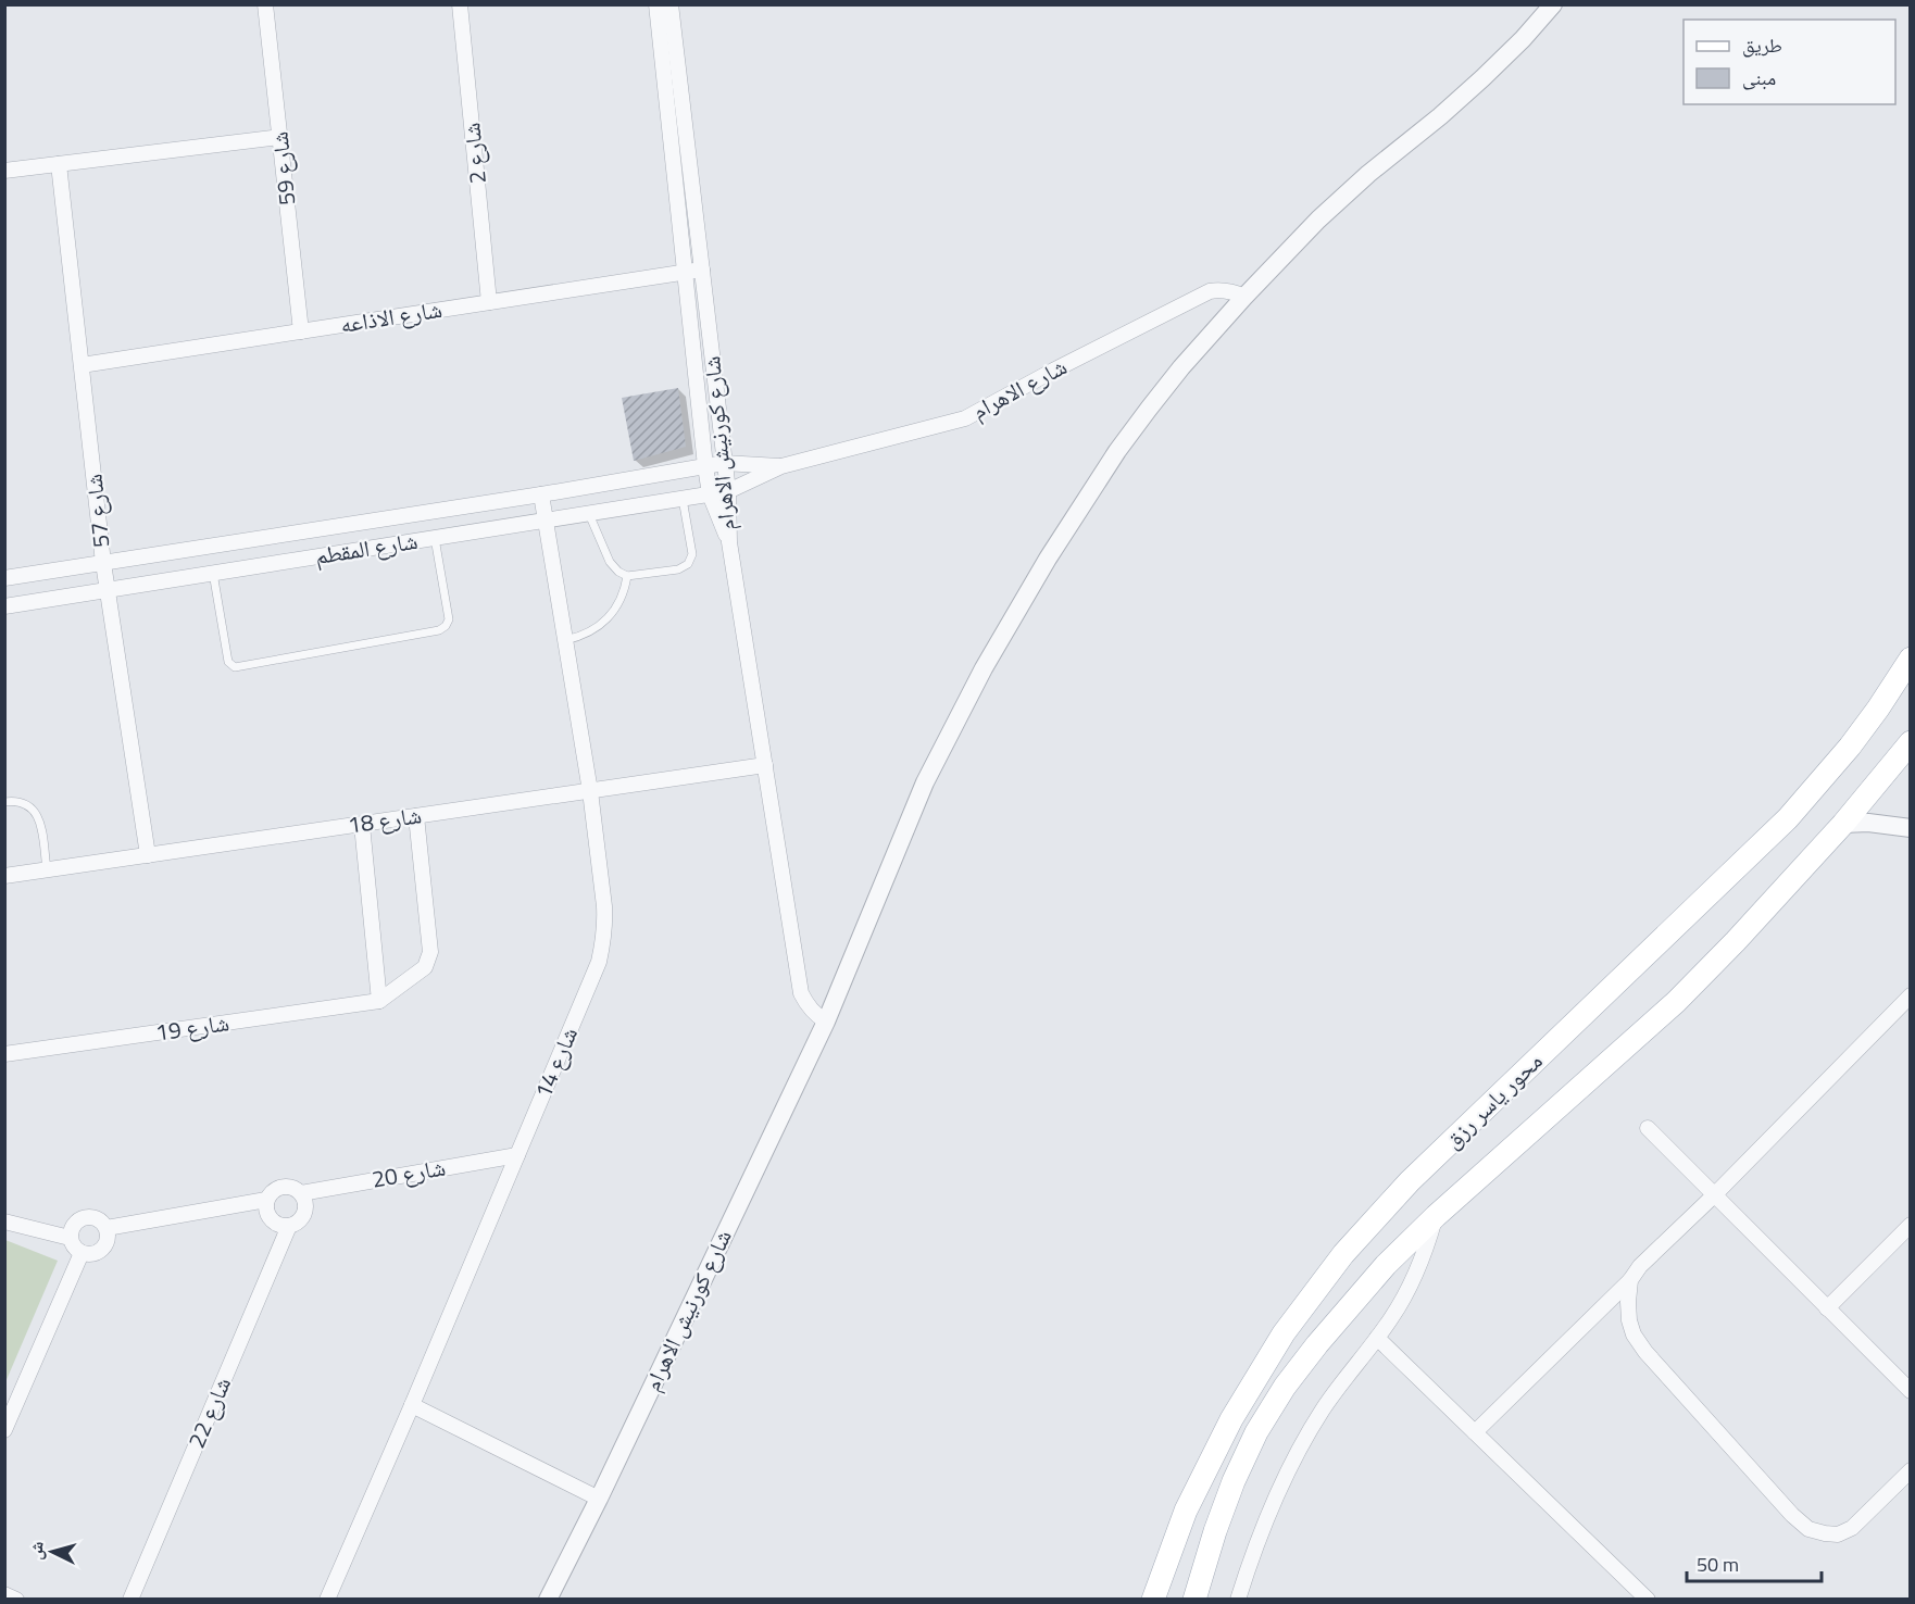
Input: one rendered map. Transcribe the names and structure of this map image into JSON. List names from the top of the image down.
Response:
{
  "streets": {
    "main road": ["محور ياسر رزق"],
    "street": [
      "شارع 2",
      "شارع 59",
      "شارع الاذاعه",
      "شارع الاهرام",
      "شارع كورنيش الاهرام",
      "شارع 57",
      "شارع المقطم",
      "شارع 18",
      "شارع 19",
      "شارع 14",
      "شارع 20",
      "شارع 22"
    ]
  },
  "crossings": [
    ["شارع 2", "شارع الاذاعه"],
    ["شارع 59", "شارع الاذاعه"],
    ["شارع الاذاعه", "شارع كورنيش الاهرام"],
    ["شارع الاذاعه", "شارع 57"],
    ["شارع الاهرام", "شارع كورنيش الاهرام"],
    ["شارع الاهرام", "شارع المقطم"],
    ["شارع كورنيش الاهرام", "شارع المقطم"],
    ["شارع 57", "شارع المقطم"],
    ["شارع 57", "شارع 18"],
    ["شارع المقطم", "شارع 14"],
    ["شارع 18", "شارع 19"],
    ["شارع 18", "شارع 14"],
    ["شارع 14", "شارع 20"],
    ["شارع 20", "شارع 22"]
  ],
  "legend": ["طريق", "مبنى"],
  "scale_bar": "50 m",
  "north": "left"
}
